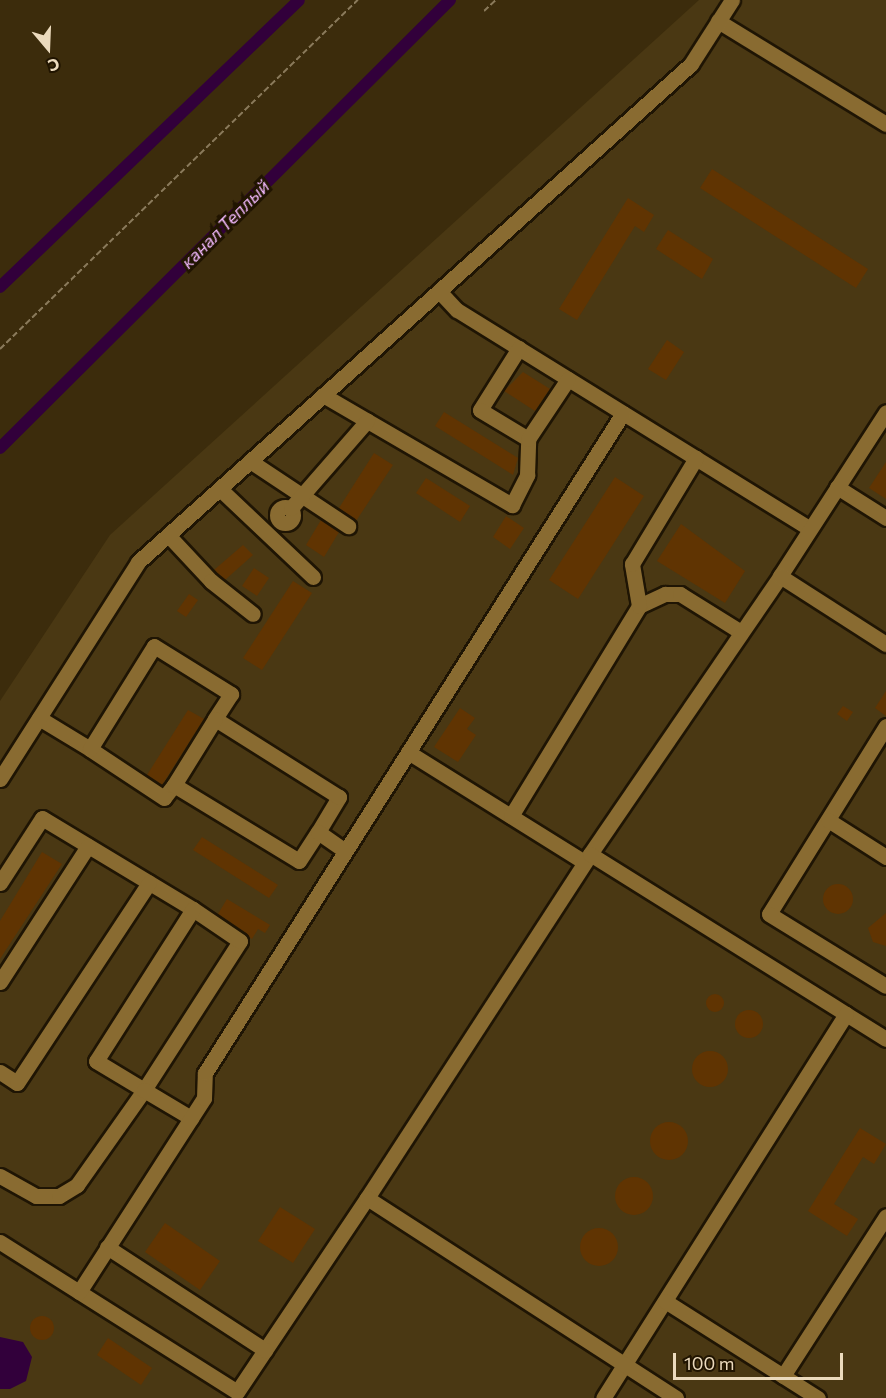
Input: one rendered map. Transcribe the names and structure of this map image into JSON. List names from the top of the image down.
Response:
{
  "water": ["канал Теплый"],
  "scale_bar": "100 m",
  "north": "bottom"
}
